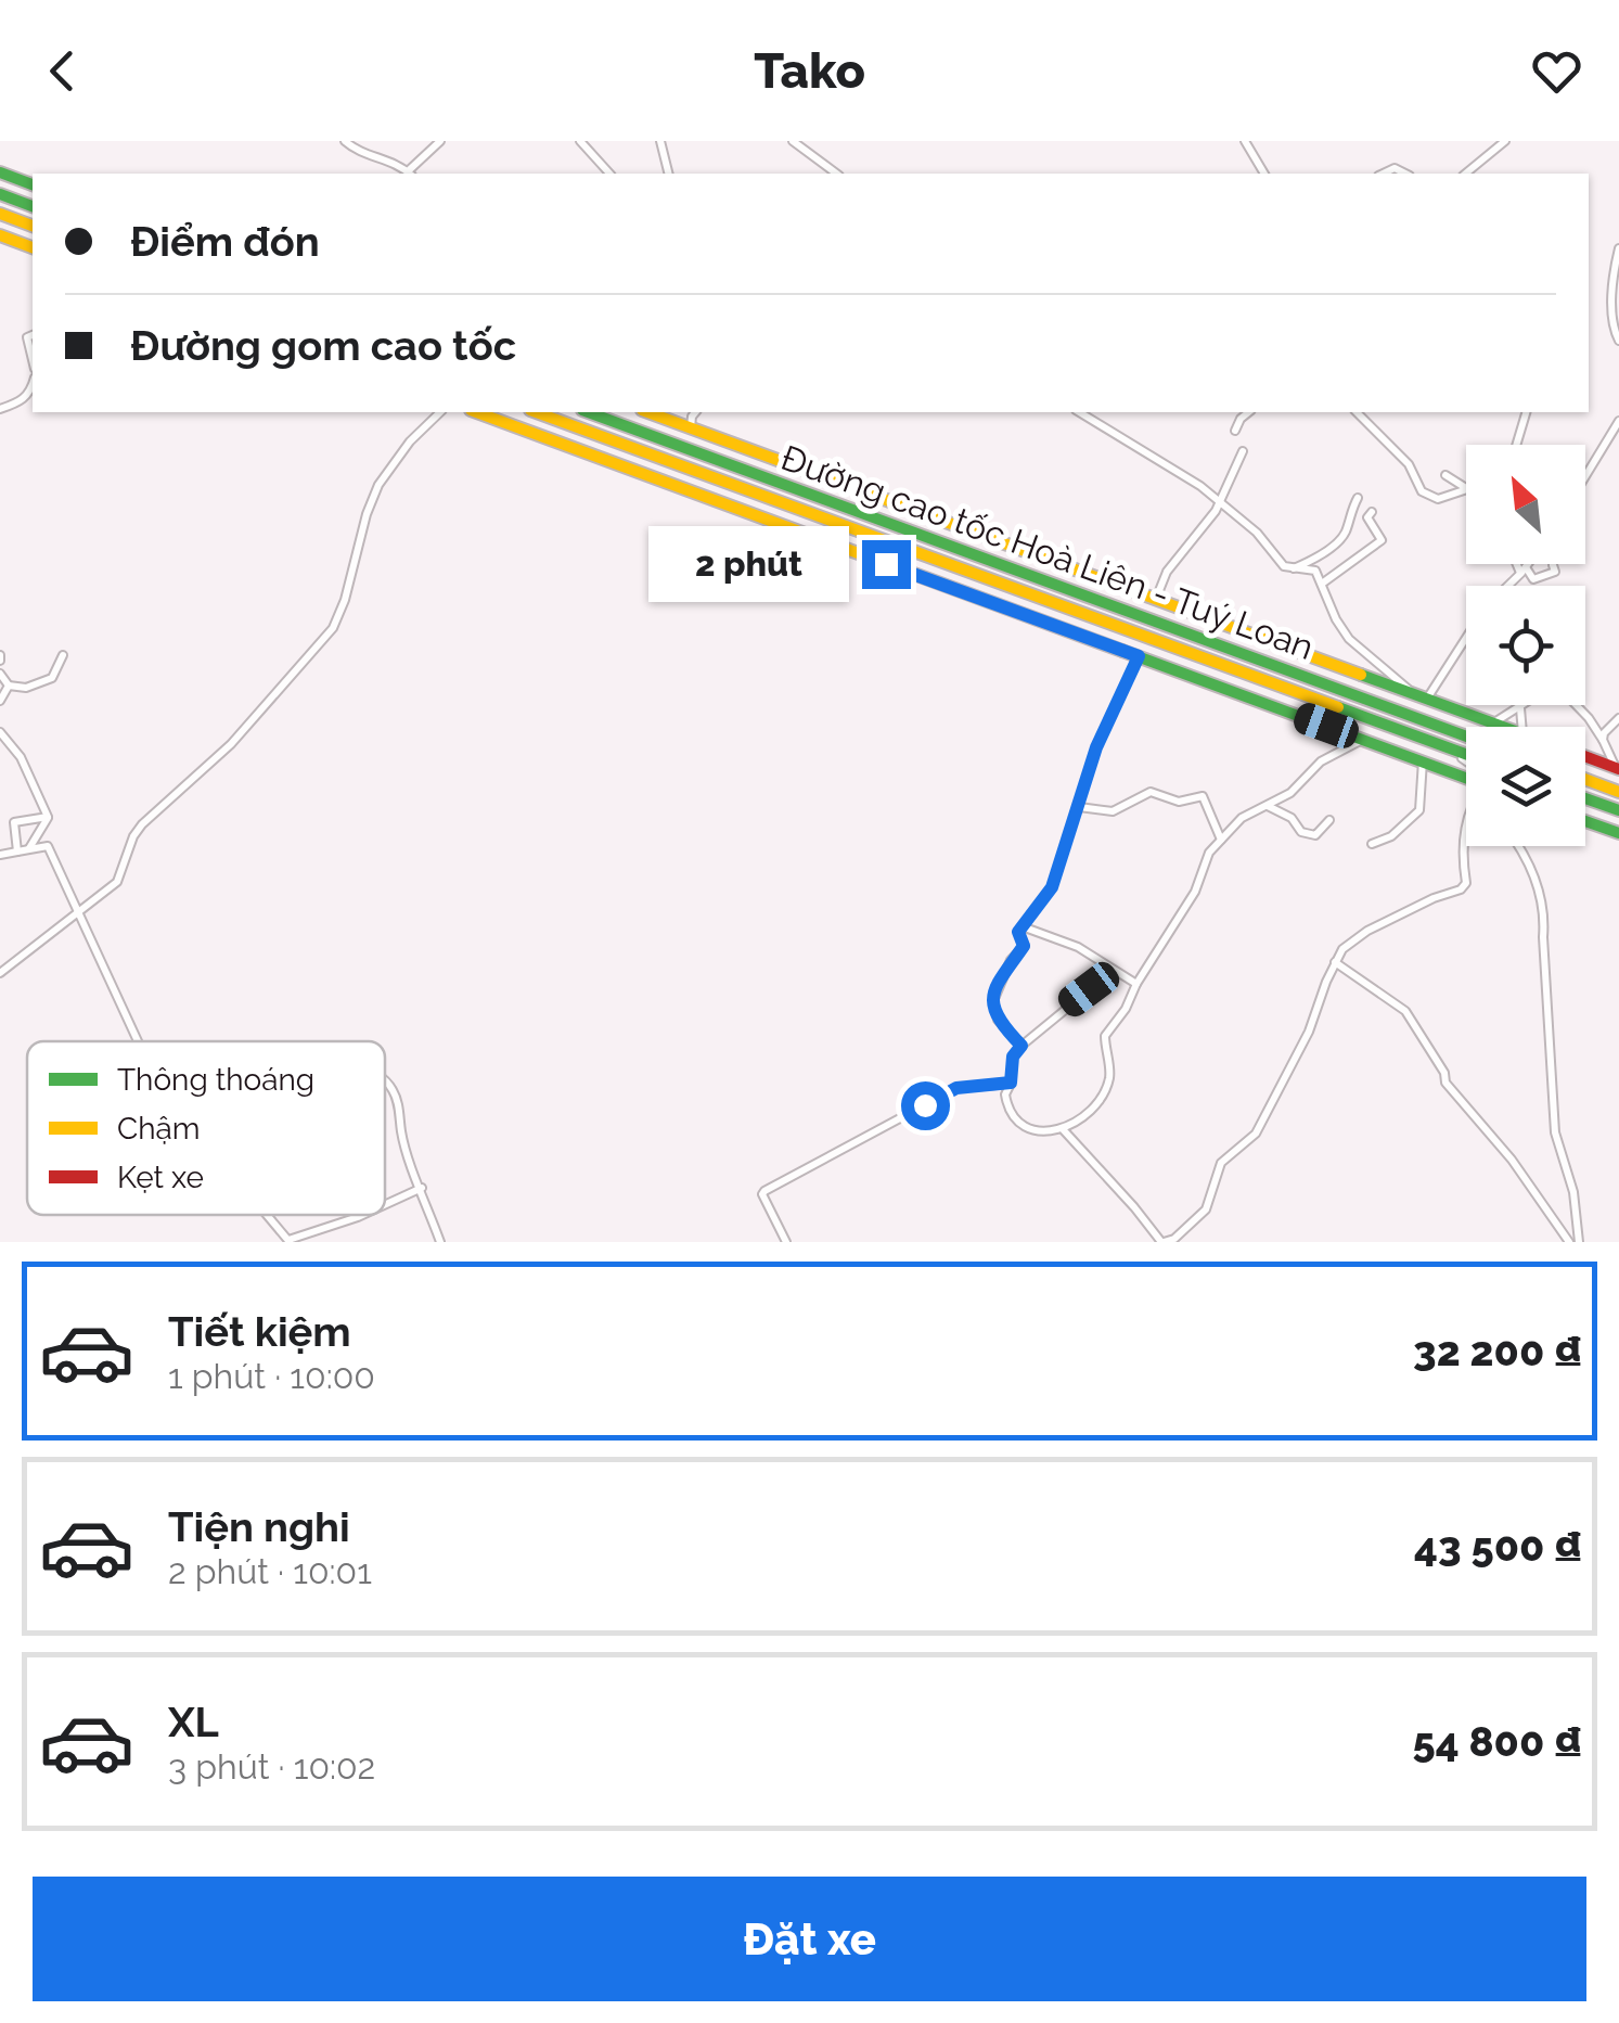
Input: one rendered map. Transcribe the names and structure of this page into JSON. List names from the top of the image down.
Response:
{
  "streets": {
    "main road": ["Đường cao tốc Hoà Liên - Tuý Loan"]
  },
  "legend": ["Thông thoáng", "Chậm", "Kẹt xe"],
  "north": "top left",
  "page": {
    "header": "Tako",
    "banner": ["Điểm đón", "Đường gom cao tốc"],
    "bubble": "2 phút",
    "list": [
      {
        "name": "Tiết kiệm",
        "note": "1 phút · 10:00",
        "value": "32 200 ₫"
      },
      {
        "name": "Tiện nghi",
        "note": "2 phút · 10:01",
        "value": "43 500 ₫"
      },
      {
        "name": "XL",
        "note": "3 phút · 10:02",
        "value": "54 800 ₫"
      }
    ],
    "buttons": "Đặt xe"
  }
}
